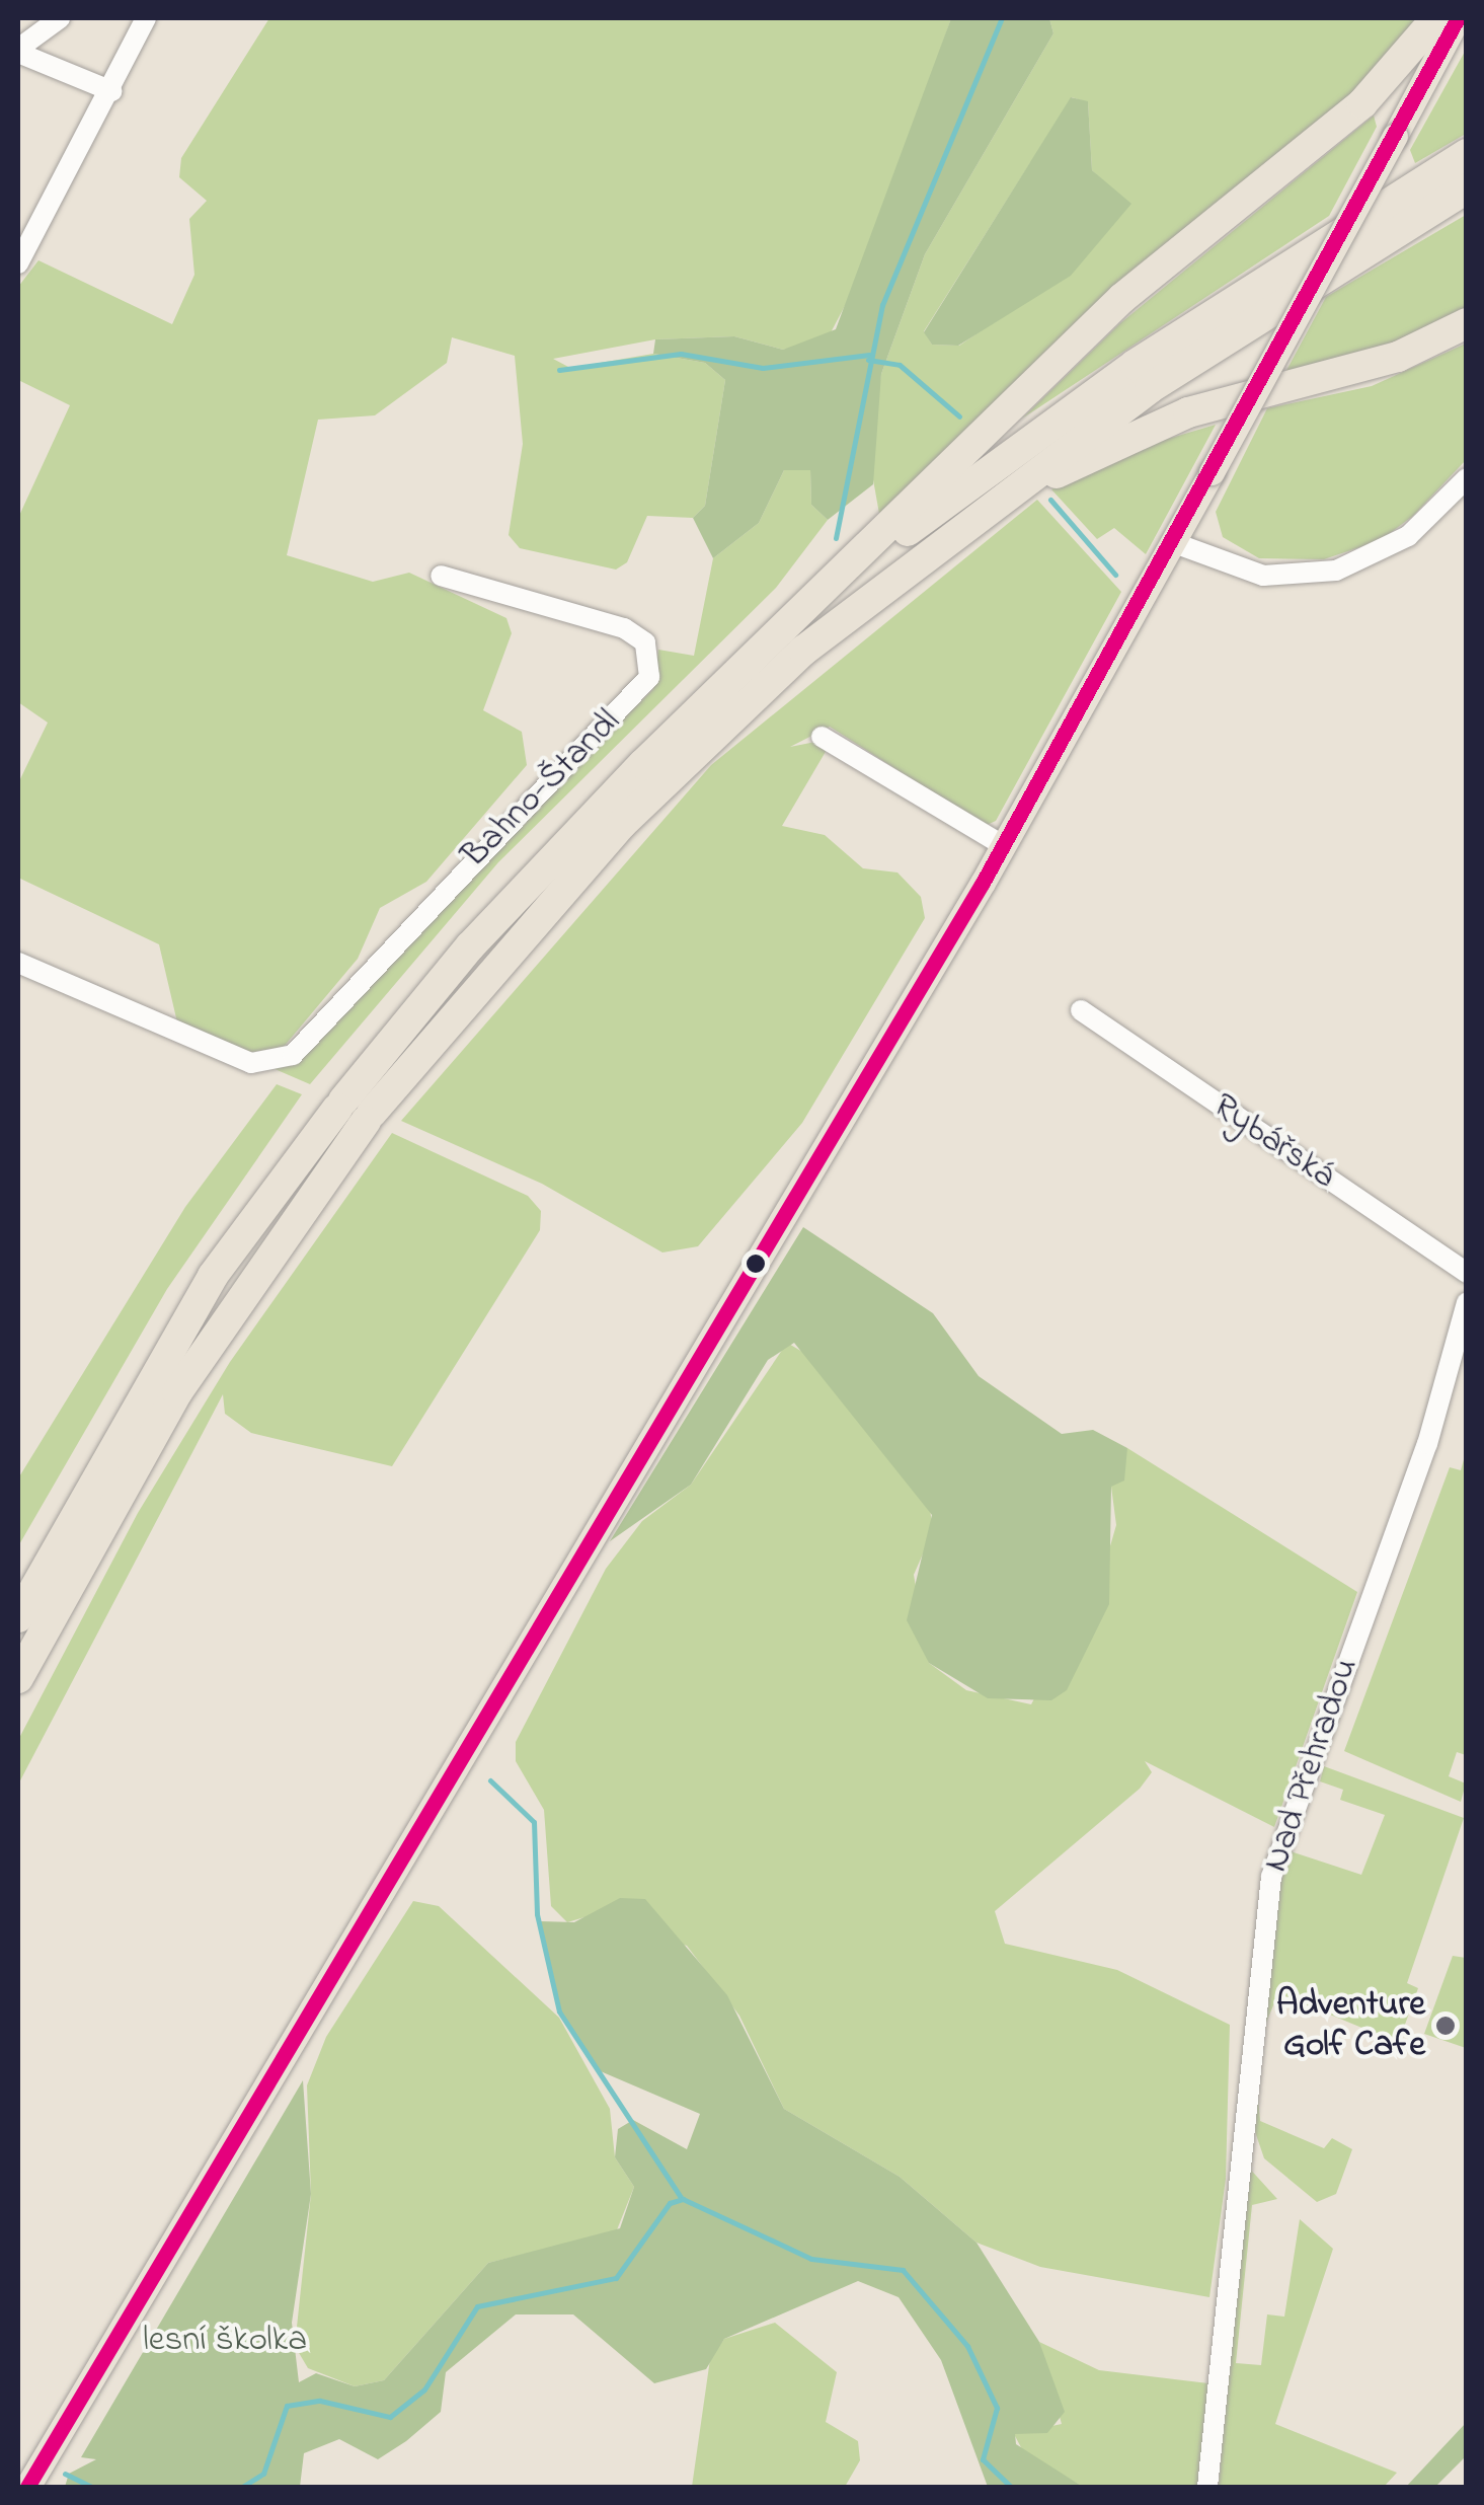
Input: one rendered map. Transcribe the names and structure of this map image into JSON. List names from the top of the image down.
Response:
{
  "streets": {
    "street": ["Bahno-Štandl", "Rybářská", "Nad Přehradou"]
  },
  "parks": ["lesní školka"],
  "places": ["Adventure Golf Cafe"]
}
